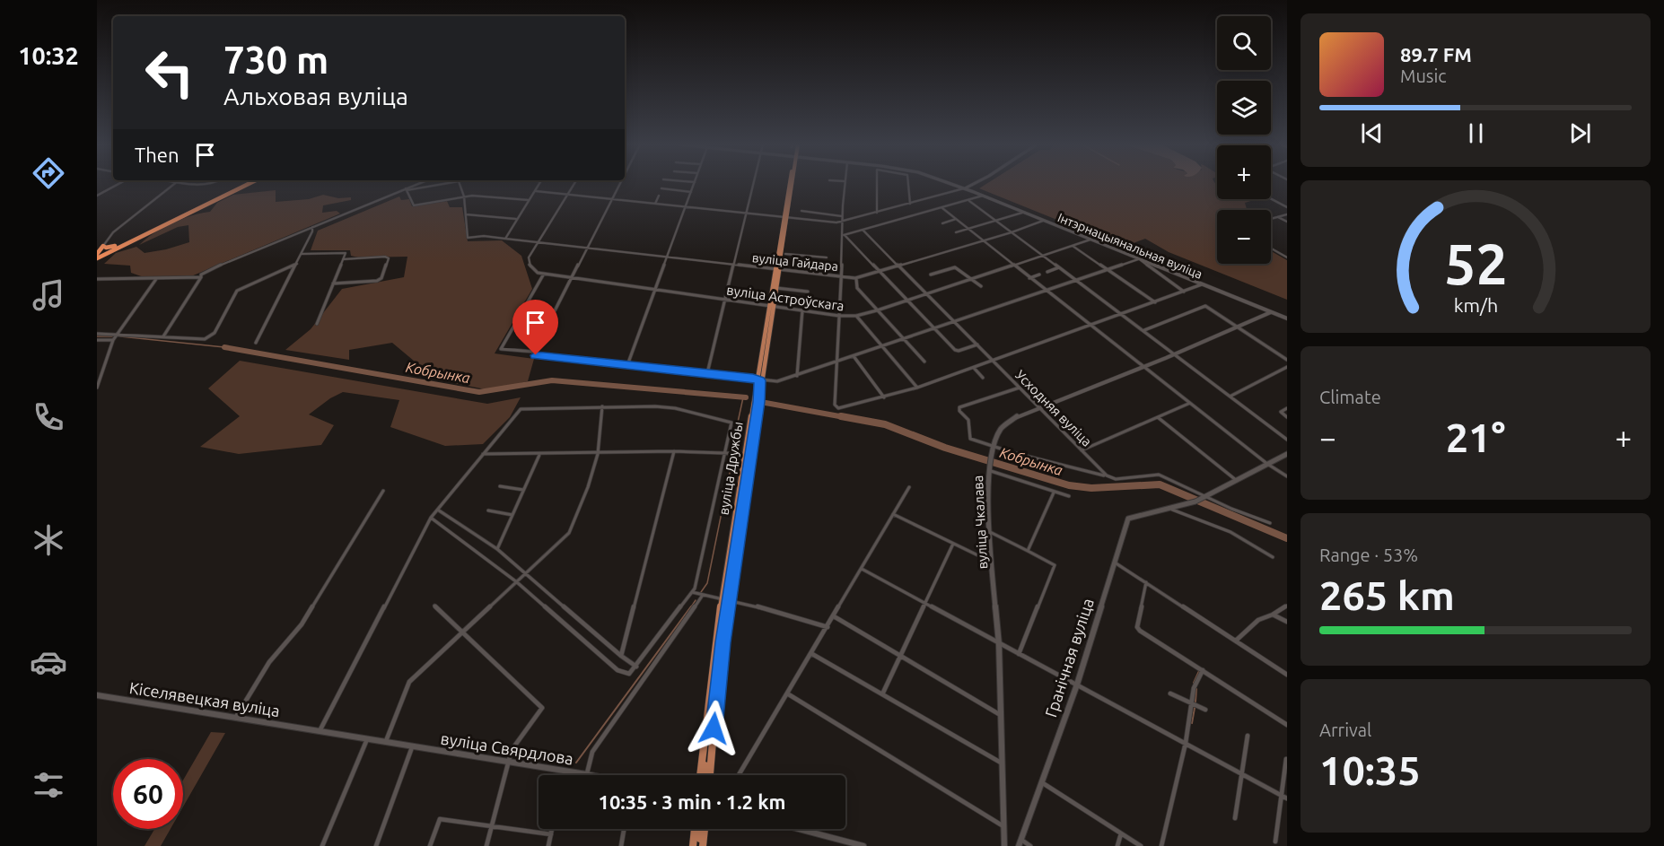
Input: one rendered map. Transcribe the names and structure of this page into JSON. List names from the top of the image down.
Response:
{
  "streets": {
    "main road": [
      "Інтэрнацыянальная вуліца",
      "вуліца Дружбы",
      "вуліца Чкалава",
      "Гранічная вуліца",
      "Кіселявецкая вуліца",
      "вуліца Свярдлова"
    ],
    "street": ["вуліца Гайдара", "вуліца Астроўскага", "Усходняя вуліца"]
  },
  "crossings": [
    ["Інтэрнацыянальная вуліца", "вуліца Гайдара"],
    ["Інтэрнацыянальная вуліца", "вуліца Астроўскага"],
    ["Інтэрнацыянальная вуліца", "вуліца Чкалава"],
    ["вуліца Гайдара", "вуліца Астроўскага"],
    ["вуліца Гайдара", "Усходняя вуліца"],
    ["вуліца Гайдара", "вуліца Дружбы"],
    ["вуліца Астроўскага", "Усходняя вуліца"],
    ["вуліца Астроўскага", "вуліца Дружбы"],
    ["Усходняя вуліца", "вуліца Чкалава"],
    ["Кіселявецкая вуліца", "вуліца Свярдлова"]
  ],
  "water": ["Кобрынка"],
  "page": {
    "tabs": "10:32",
    "map_buttons": ["+", "−"],
    "turn": ["730 m", "Альховая вуліца"],
    "song": ["89.7 FM", "Music"],
    "then": "Then",
    "tile": [
      "Climate",
      ["Range · 53%", "265 km"],
      ["Arrival", "10:35"]
    ],
    "heat": ["−", "21°", "+"],
    "limit": "60",
    "trip": "10:35 · 3 min · 1.2 km",
    "gauge": ["52", "km/h"]
  }
}
